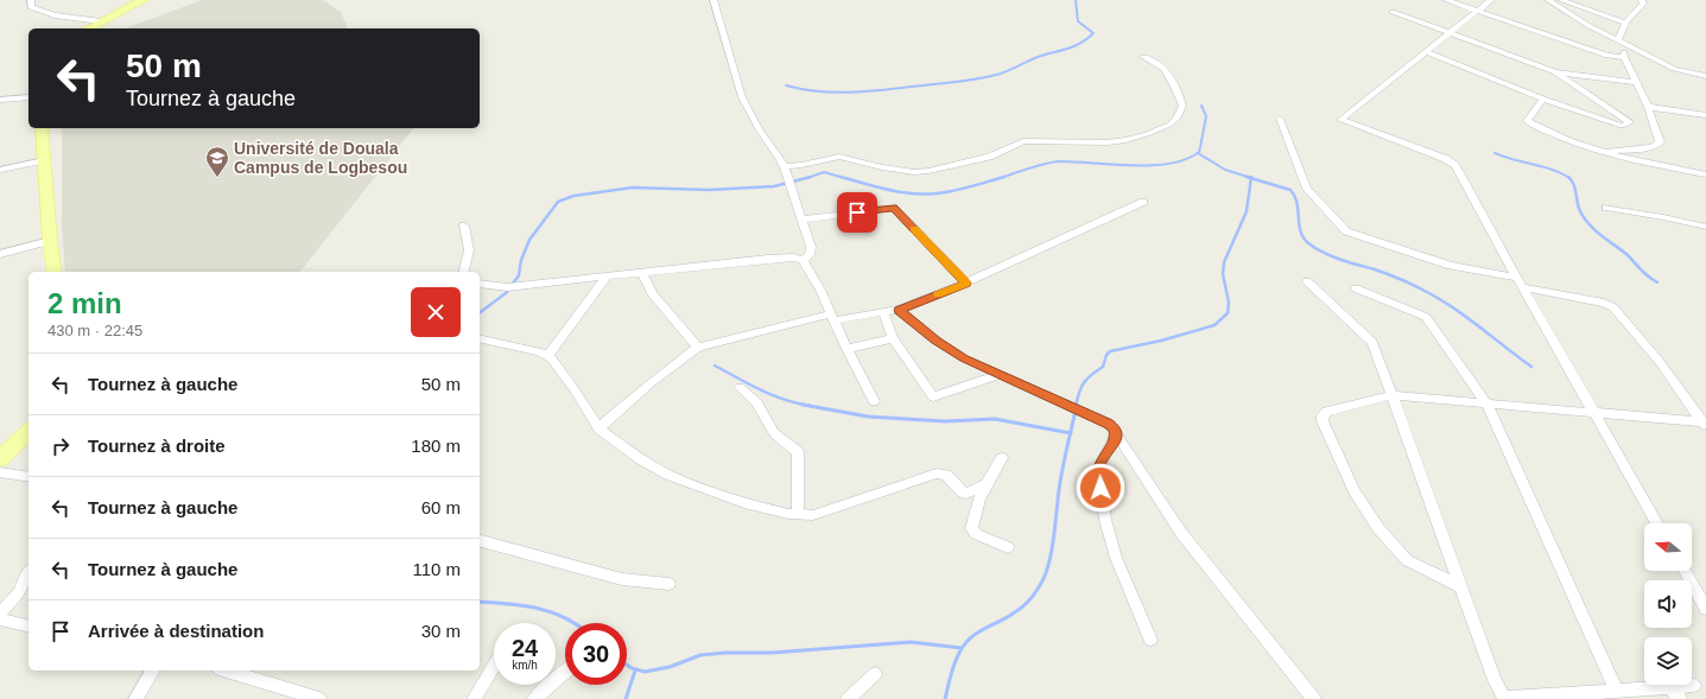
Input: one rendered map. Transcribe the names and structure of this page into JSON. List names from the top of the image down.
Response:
{
  "places": {
    "school or university": ["Université de Douala Campus de Logbesou"]
  },
  "north": "left",
  "page": {
    "turn": ["50 m", "Tournez à gauche"],
    "heading": ["2 min", "430 m · 22:45"],
    "list": [
      {
        "name": "Tournez à gauche",
        "value": "50 m"
      },
      {
        "name": "Tournez à droite",
        "value": "180 m"
      },
      {
        "name": "Tournez à gauche",
        "value": "60 m"
      },
      {
        "name": "Tournez à gauche",
        "value": "110 m"
      },
      {
        "name": "Arrivée à destination",
        "value": "30 m"
      }
    ],
    "speed": "24 km/h",
    "limit": "30"
  }
}
